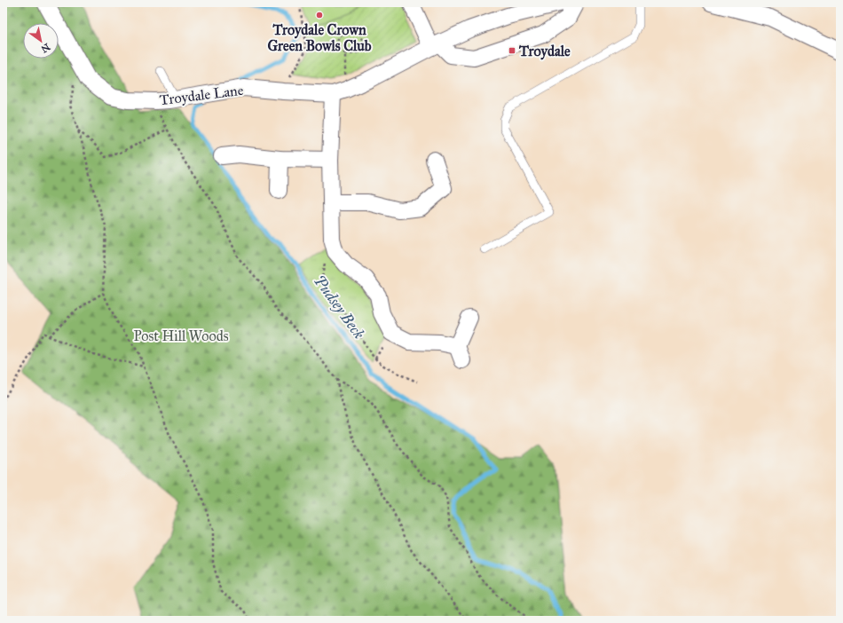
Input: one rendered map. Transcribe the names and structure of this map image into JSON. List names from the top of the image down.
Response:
{
  "streets": {
    "street": ["Troydale Lane"]
  },
  "water": ["Pudsey Beck"],
  "parks": ["Post Hill Woods"],
  "places": {
    "other": ["Troydale Crown Green Bowls Club"],
    "transit": ["Troydale"]
  },
  "north": "bottom right"
}
